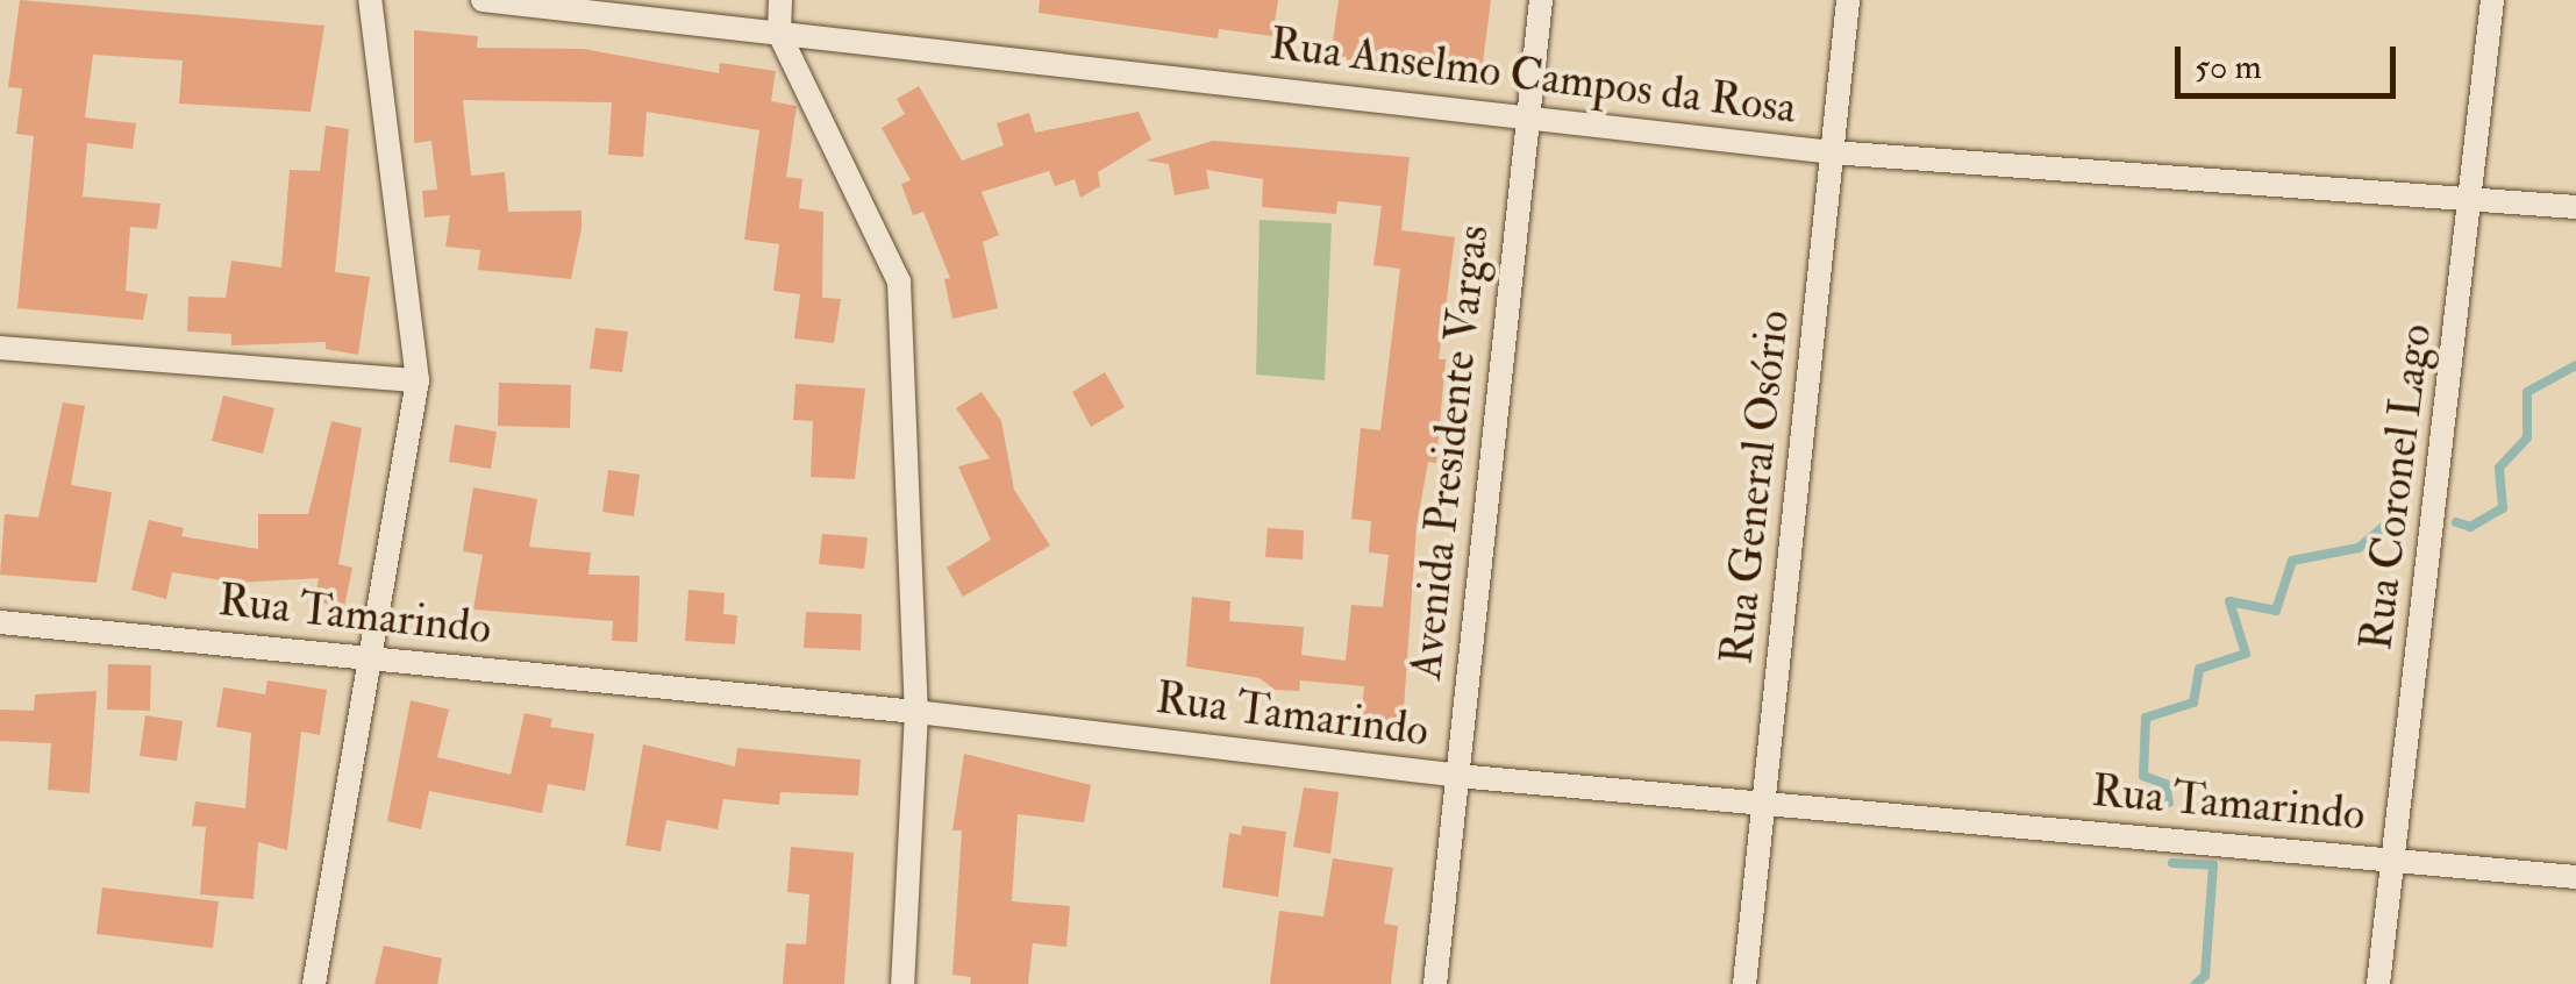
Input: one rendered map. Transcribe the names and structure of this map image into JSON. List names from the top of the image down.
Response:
{
  "streets": {
    "street": [
      "Rua Anselmo Campos da Rosa",
      "Avenida Presidente Vargas",
      "Rua General Osório",
      "Rua Coronel Lago",
      "Rua Tamarindo"
    ]
  },
  "crossings": [
    ["Rua Anselmo Campos da Rosa", "Avenida Presidente Vargas"],
    ["Rua Anselmo Campos da Rosa", "Rua General Osório"],
    ["Rua Anselmo Campos da Rosa", "Rua Coronel Lago"],
    ["Avenida Presidente Vargas", "Rua Tamarindo"],
    ["Rua General Osório", "Rua Tamarindo"],
    ["Rua Coronel Lago", "Rua Tamarindo"]
  ],
  "scale_bar": "50 m"
}
